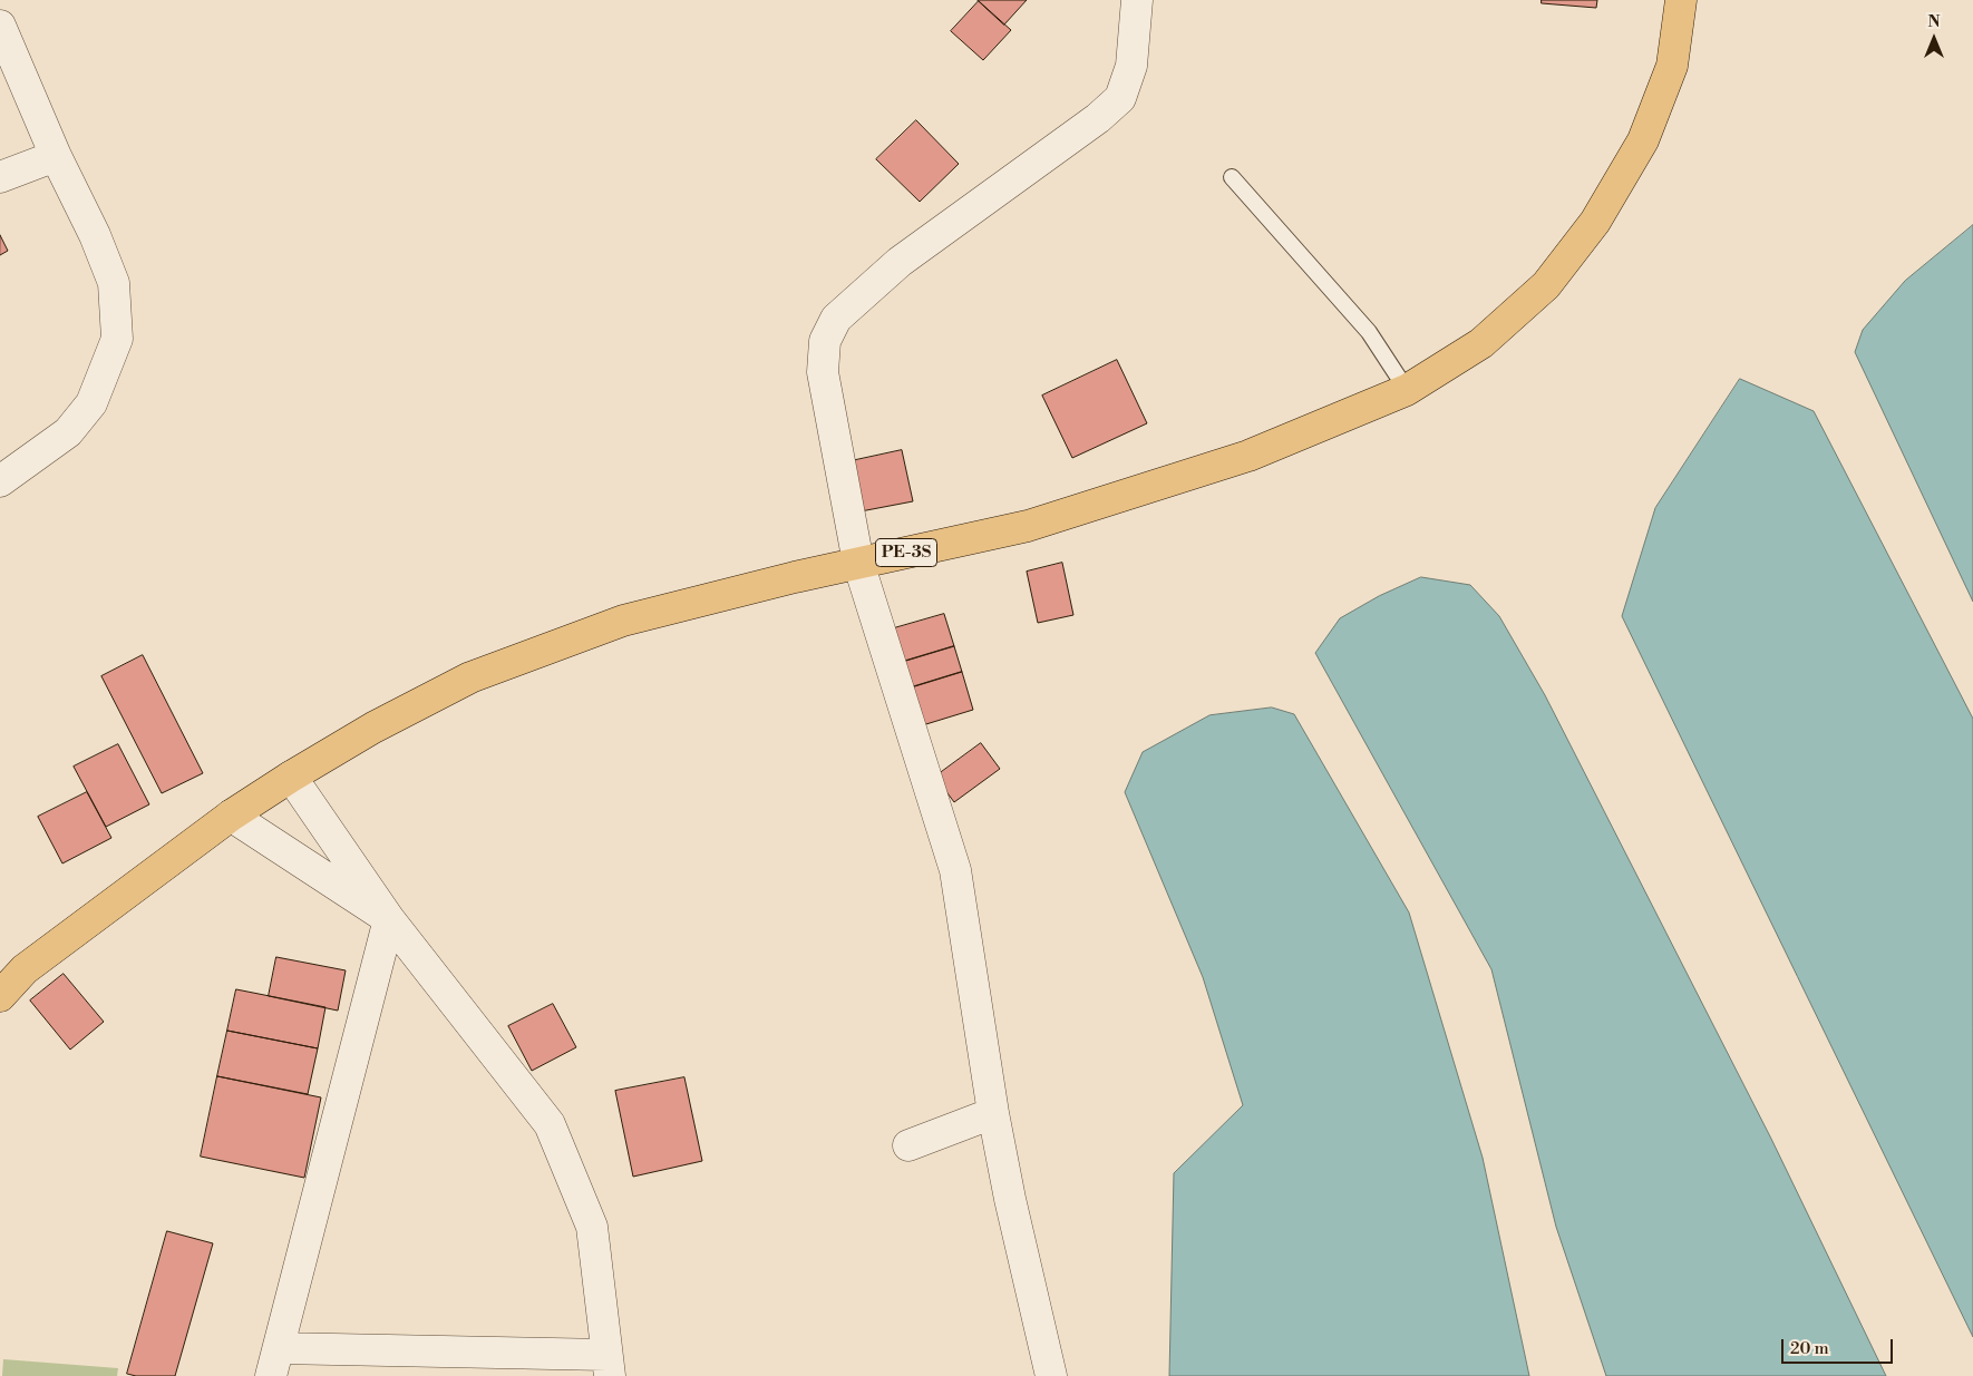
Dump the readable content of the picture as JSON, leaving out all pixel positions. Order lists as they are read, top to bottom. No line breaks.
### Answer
{"streets":{"highway":["PE-3S"]},"scale_bar":"20 m","north":"top"}
